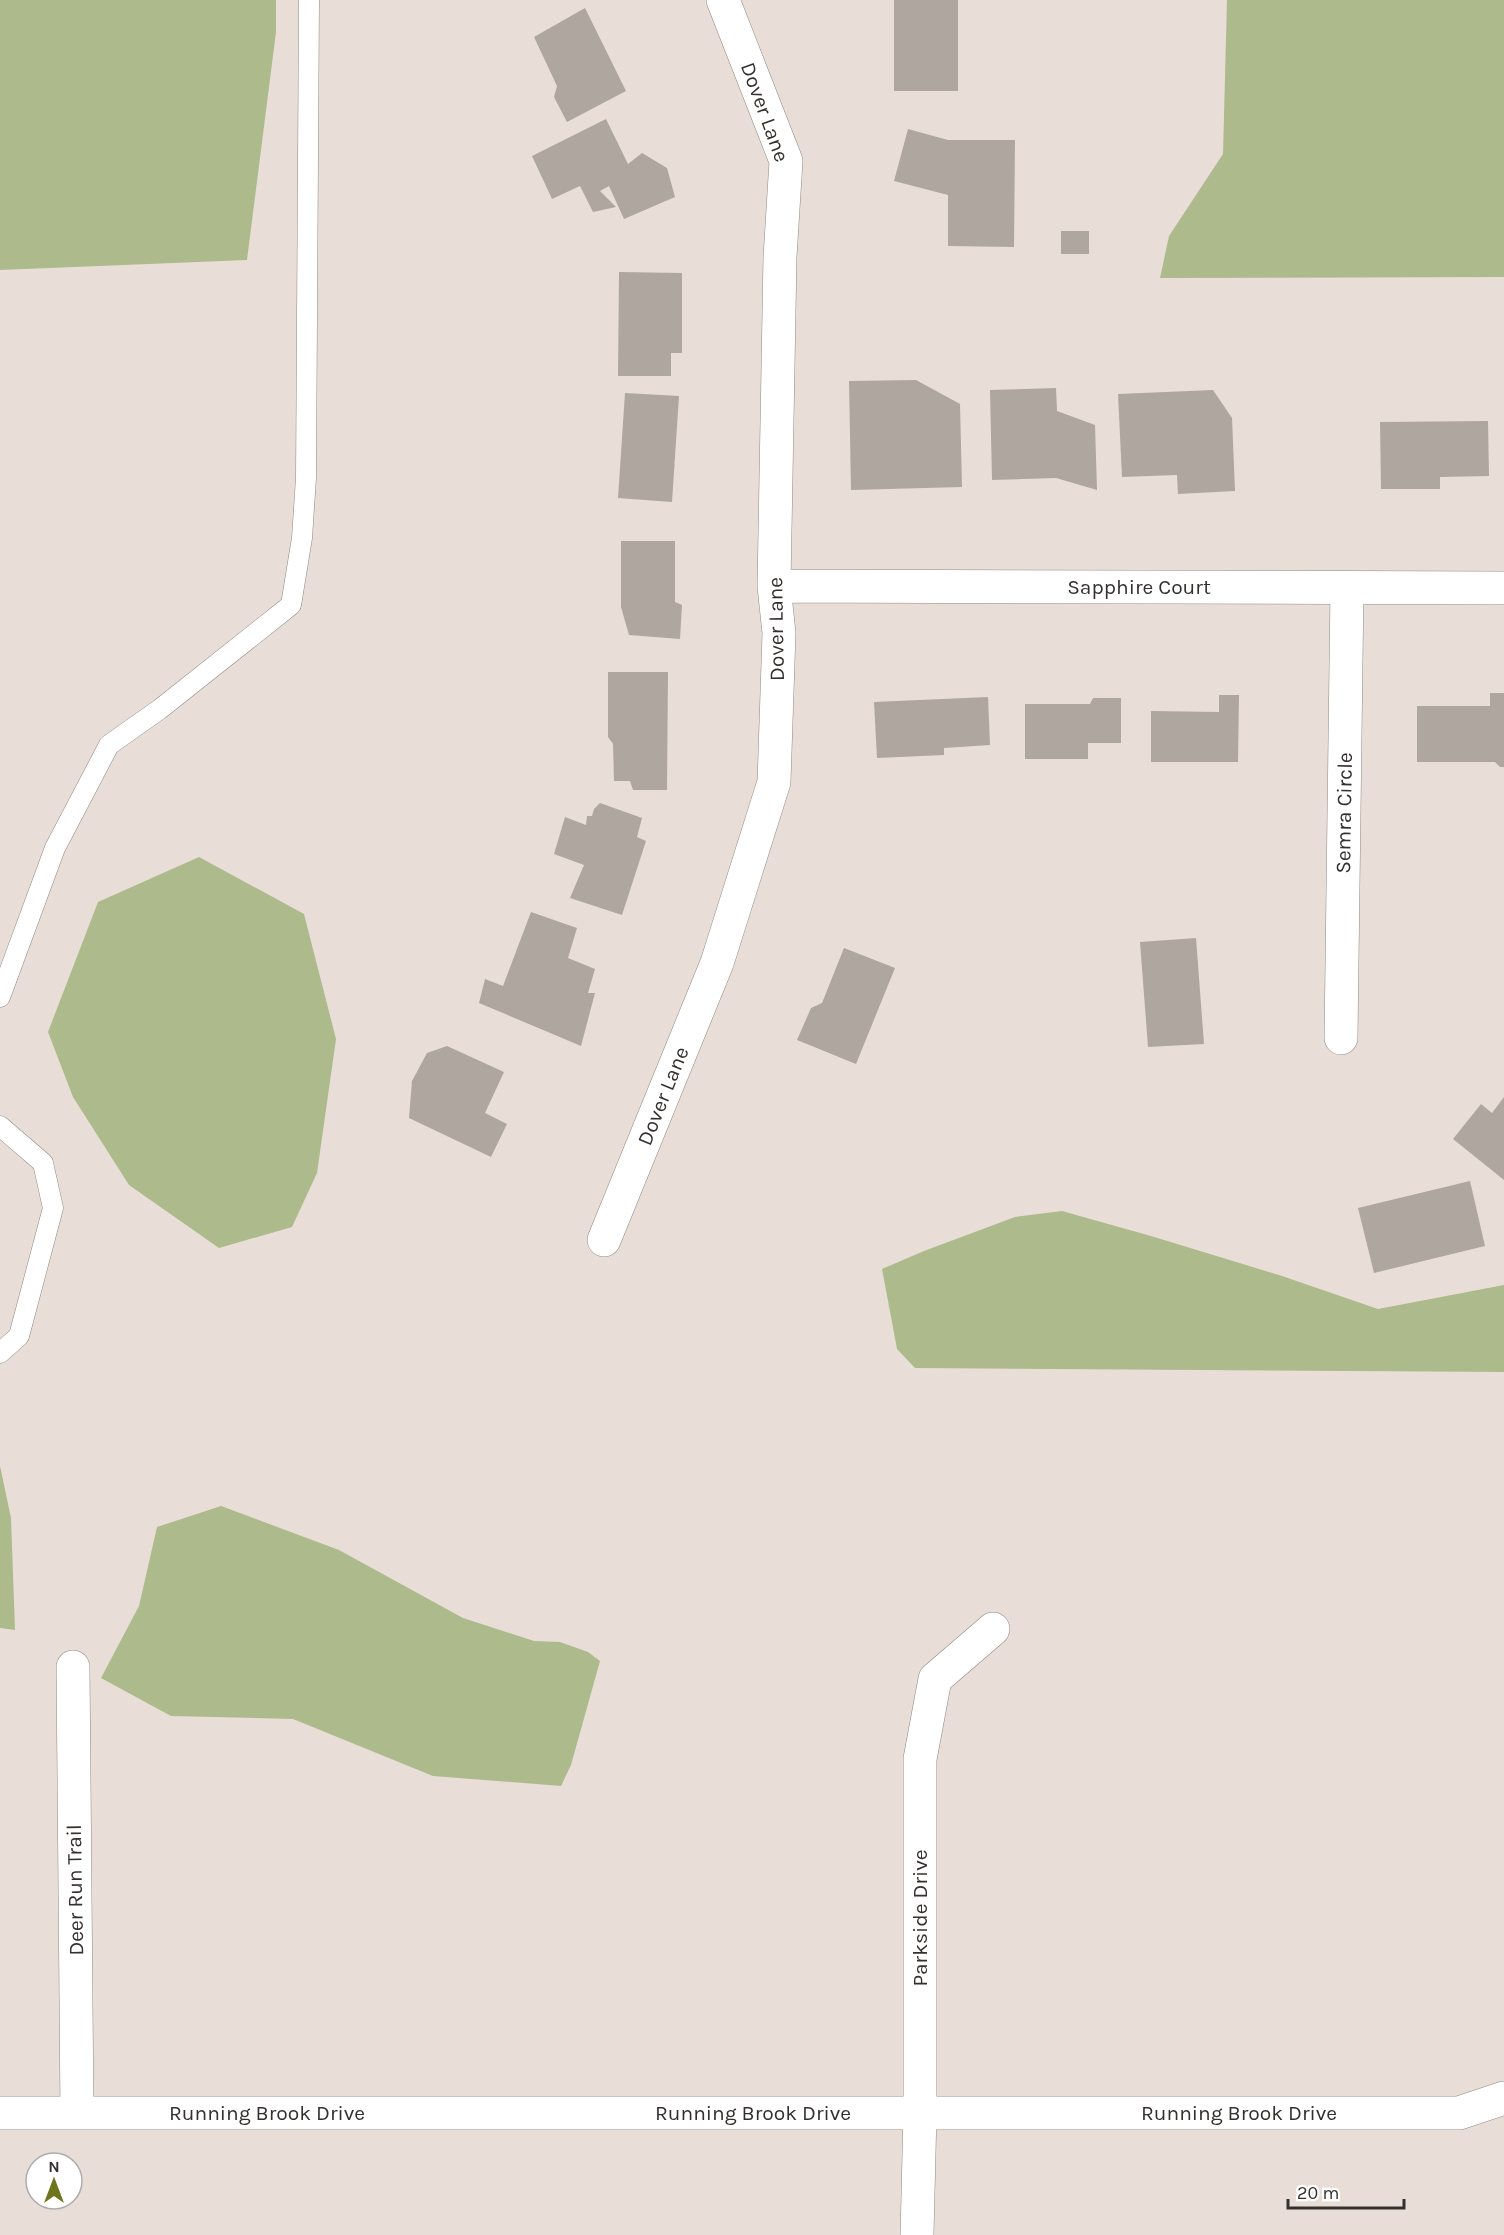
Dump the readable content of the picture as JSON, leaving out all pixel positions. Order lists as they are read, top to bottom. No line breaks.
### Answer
{"streets":{"street":["Dover Lane","Sapphire Court","Semra Circle","Deer Run Trail","Parkside Drive","Running Brook Drive"]},"crossings":[["Dover Lane","Sapphire Court"],["Sapphire Court","Semra Circle"],["Deer Run Trail","Running Brook Drive"],["Parkside Drive","Running Brook Drive"]],"scale_bar":"20 m","north":"top"}
